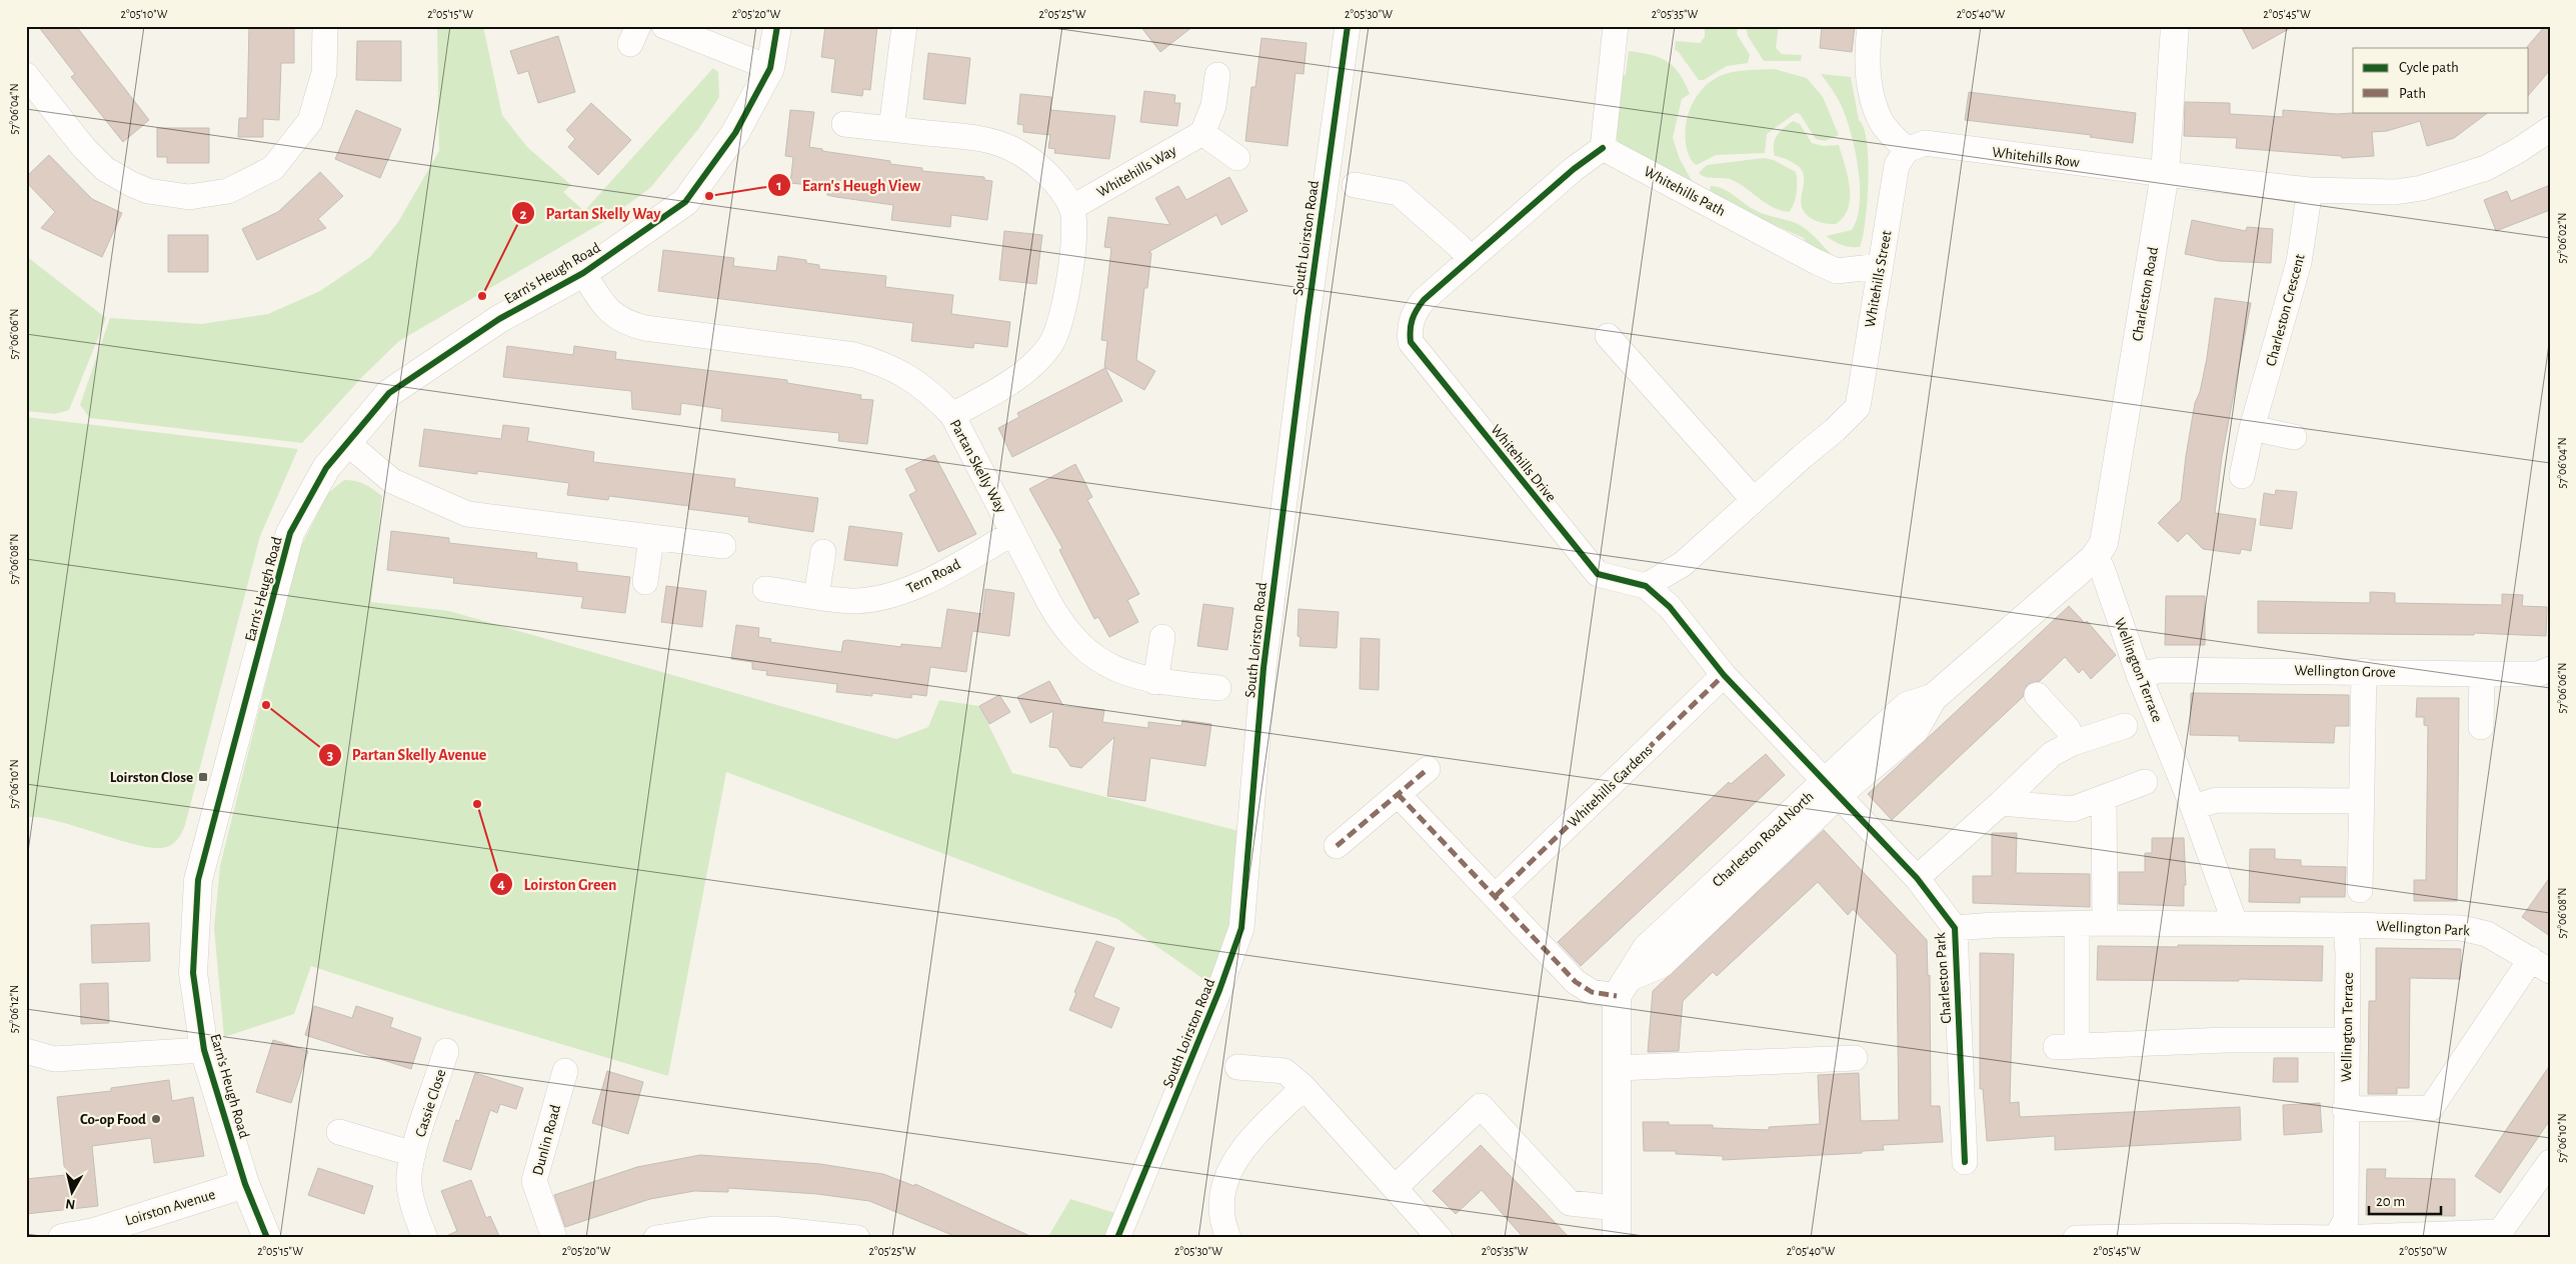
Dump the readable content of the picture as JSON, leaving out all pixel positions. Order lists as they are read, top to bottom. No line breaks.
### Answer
{"streets":{"street":["Whitehills Row","Whitehills Way","Whitehills Path","South Loirston Road","Earn's Heugh Road","Whitehills Street","Charleston Road","Charleston Crescent","Whitehills Drive","Partan Skelly Way","Tern Road","Wellington Terrace","Wellington Grove","Whitehills Gardens","Charleston Road North","Wellington Park","Charleston Park","Cassie Close","Dunlin Road","Loirston Avenue"]},"crossings":[["Whitehills Row","Whitehills Street"],["Whitehills Row","Charleston Road"],["Whitehills Path","Whitehills Street"],["Whitehills Path","Whitehills Drive"],["Earn's Heugh Road","Partan Skelly Way"],["Earn's Heugh Road","Loirston Avenue"],["Whitehills Street","Whitehills Drive"],["Charleston Road","Wellington Terrace"],["Charleston Road","Charleston Road North"],["Whitehills Drive","Whitehills Gardens"],["Whitehills Drive","Charleston Road North"],["Whitehills Drive","Charleston Park"],["Partan Skelly Way","Tern Road"],["Wellington Terrace","Wellington Grove"],["Wellington Terrace","Charleston Road North"],["Wellington Terrace","Wellington Park"],["Charleston Road North","Charleston Park"]],"places":{"other":["Earn's Heugh View","Partan Skelly Way","Partan Skelly Avenue","Loirston Green","Co-op Food"],"transit":["Loirston Close"]},"legend":["Cycle path","Path"],"scale_bar":"20 m","north":"bottom","coordinates":["2°05'10\"W","2°05'15\"W","2°05'20\"W","2°05'25\"W","2°05'30\"W","2°05'35\"W","2°05'40\"W","2°05'45\"W","57°06'04\"N","57°06'02\"N","57°06'06\"N","57°06'08\"N","57°06'10\"N","57°06'12\"N","2°05'50\"W"]}
